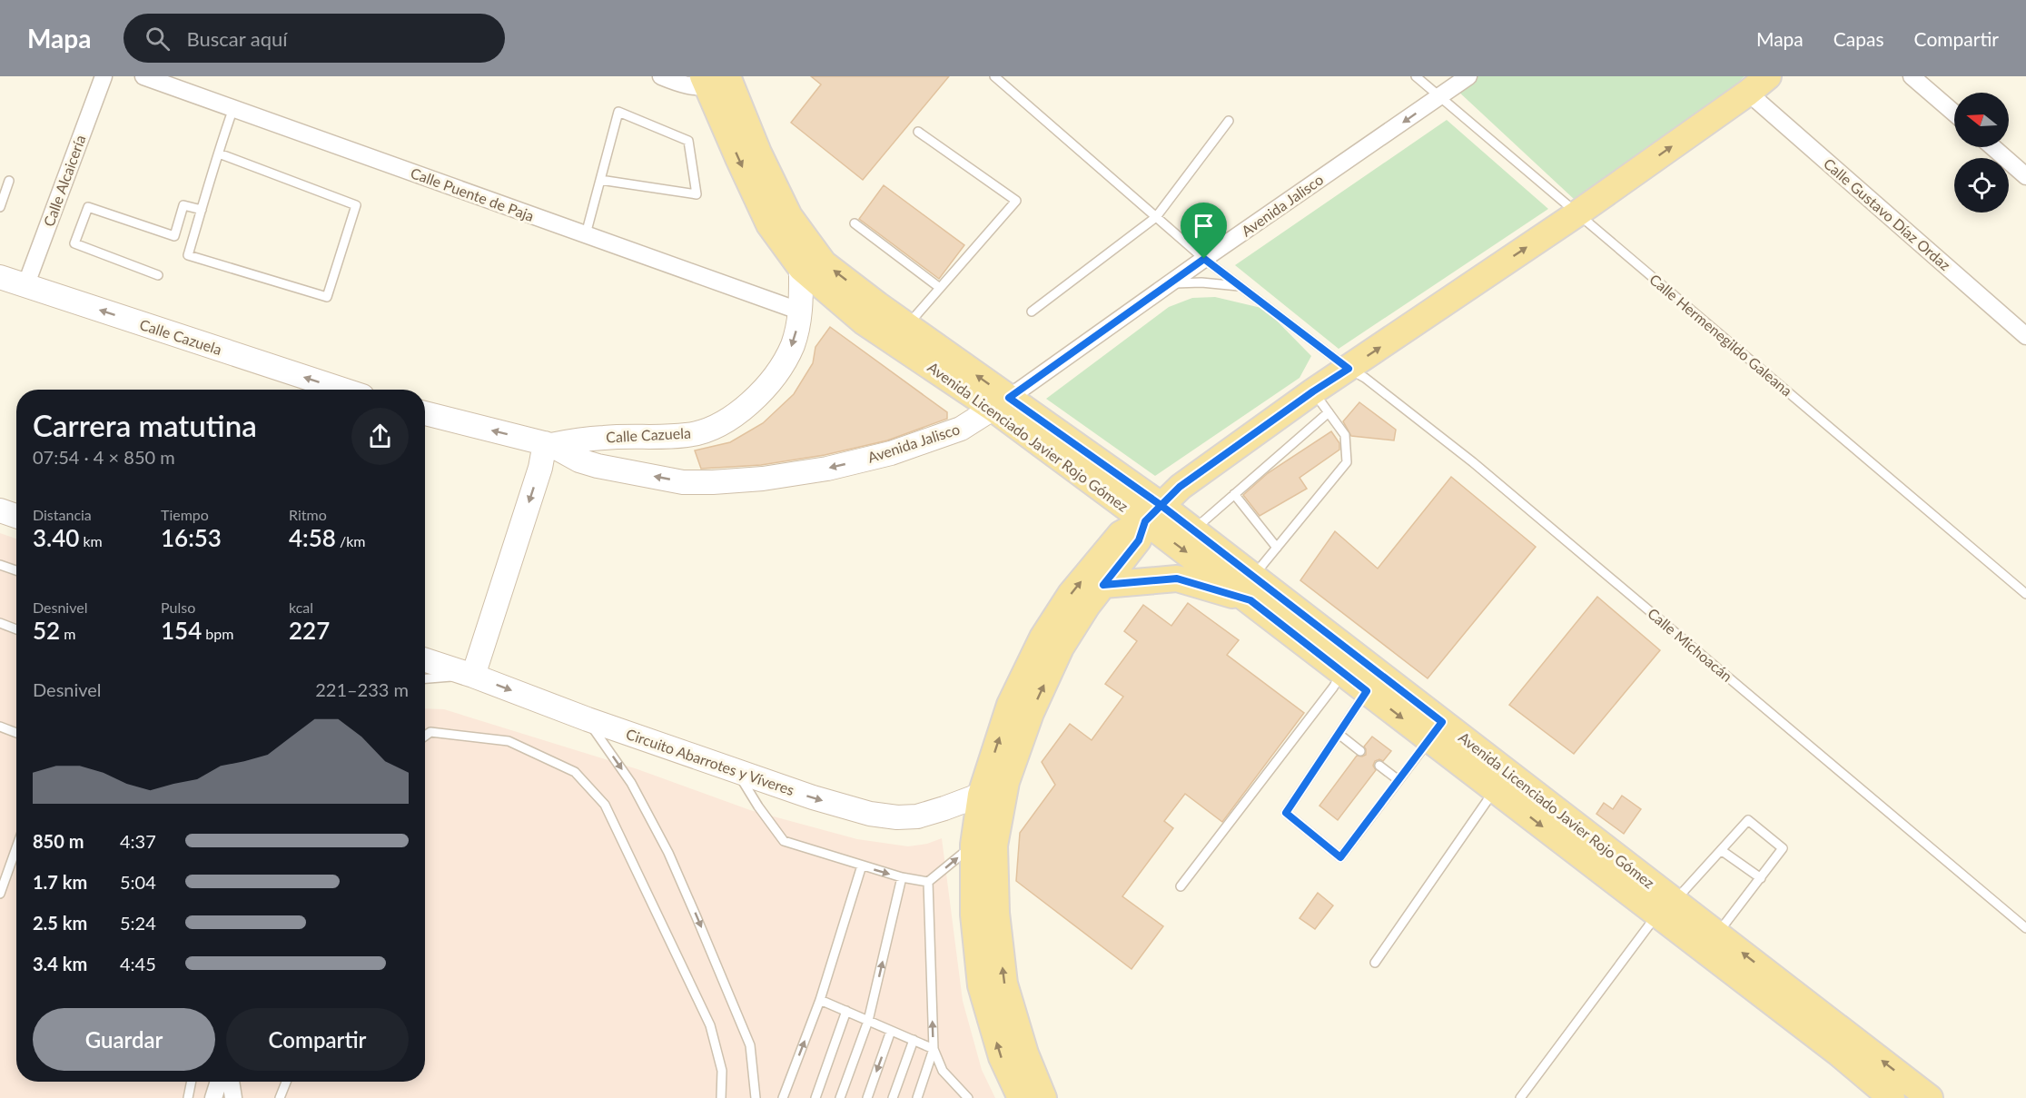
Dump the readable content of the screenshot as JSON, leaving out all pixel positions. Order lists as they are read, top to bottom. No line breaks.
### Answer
{"streets":{"main road":["Avenida Jalisco","Calle Cazuela","Avenida Licenciado Javier Rojo Gómez","Circuito Abarrotes y Víveres"],"street":["Calle Alcaicería","Calle Puente de Paja","Calle Gustavo Díaz Ordaz"],"lane":["Calle Hermenegildo Galeana","Calle Michoacán"]},"crossings":[["Calle Alcaicería","Calle Cazuela"],["Calle Puente de Paja","Calle Cazuela"],["Avenida Jalisco","Calle Hermenegildo Galeana"],["Avenida Jalisco","Calle Cazuela"],["Avenida Jalisco","Avenida Licenciado Javier Rojo Gómez"],["Avenida Jalisco","Calle Michoacán"],["Calle Cazuela","Avenida Licenciado Javier Rojo Gómez"]],"one_way":["Avenida Jalisco","Calle Cazuela","Circuito Abarrotes y Víveres"],"north":"left","page":{"header":"Mapa","search":"Buscar aquí","nav":["Mapa","Capas","Compartir"],"heading":["Carrera matutina","07:54 · 4 × 850 m"],"stats":[["Distancia","3.40 km"],["Tiempo","16:53"],["Ritmo","4:58 /km"],["Desnivel","52 m"],["Pulso","154 bpm"],["kcal","227"]],"chart":["Desnivel","221–233 m"],"list":[{"name":"850 m","note":"4:37"},{"name":"1.7 km","note":"5:04"},{"name":"2.5 km","note":"5:24"},{"name":"3.4 km","note":"4:45"}],"buttons":["Guardar","Compartir"]}}
